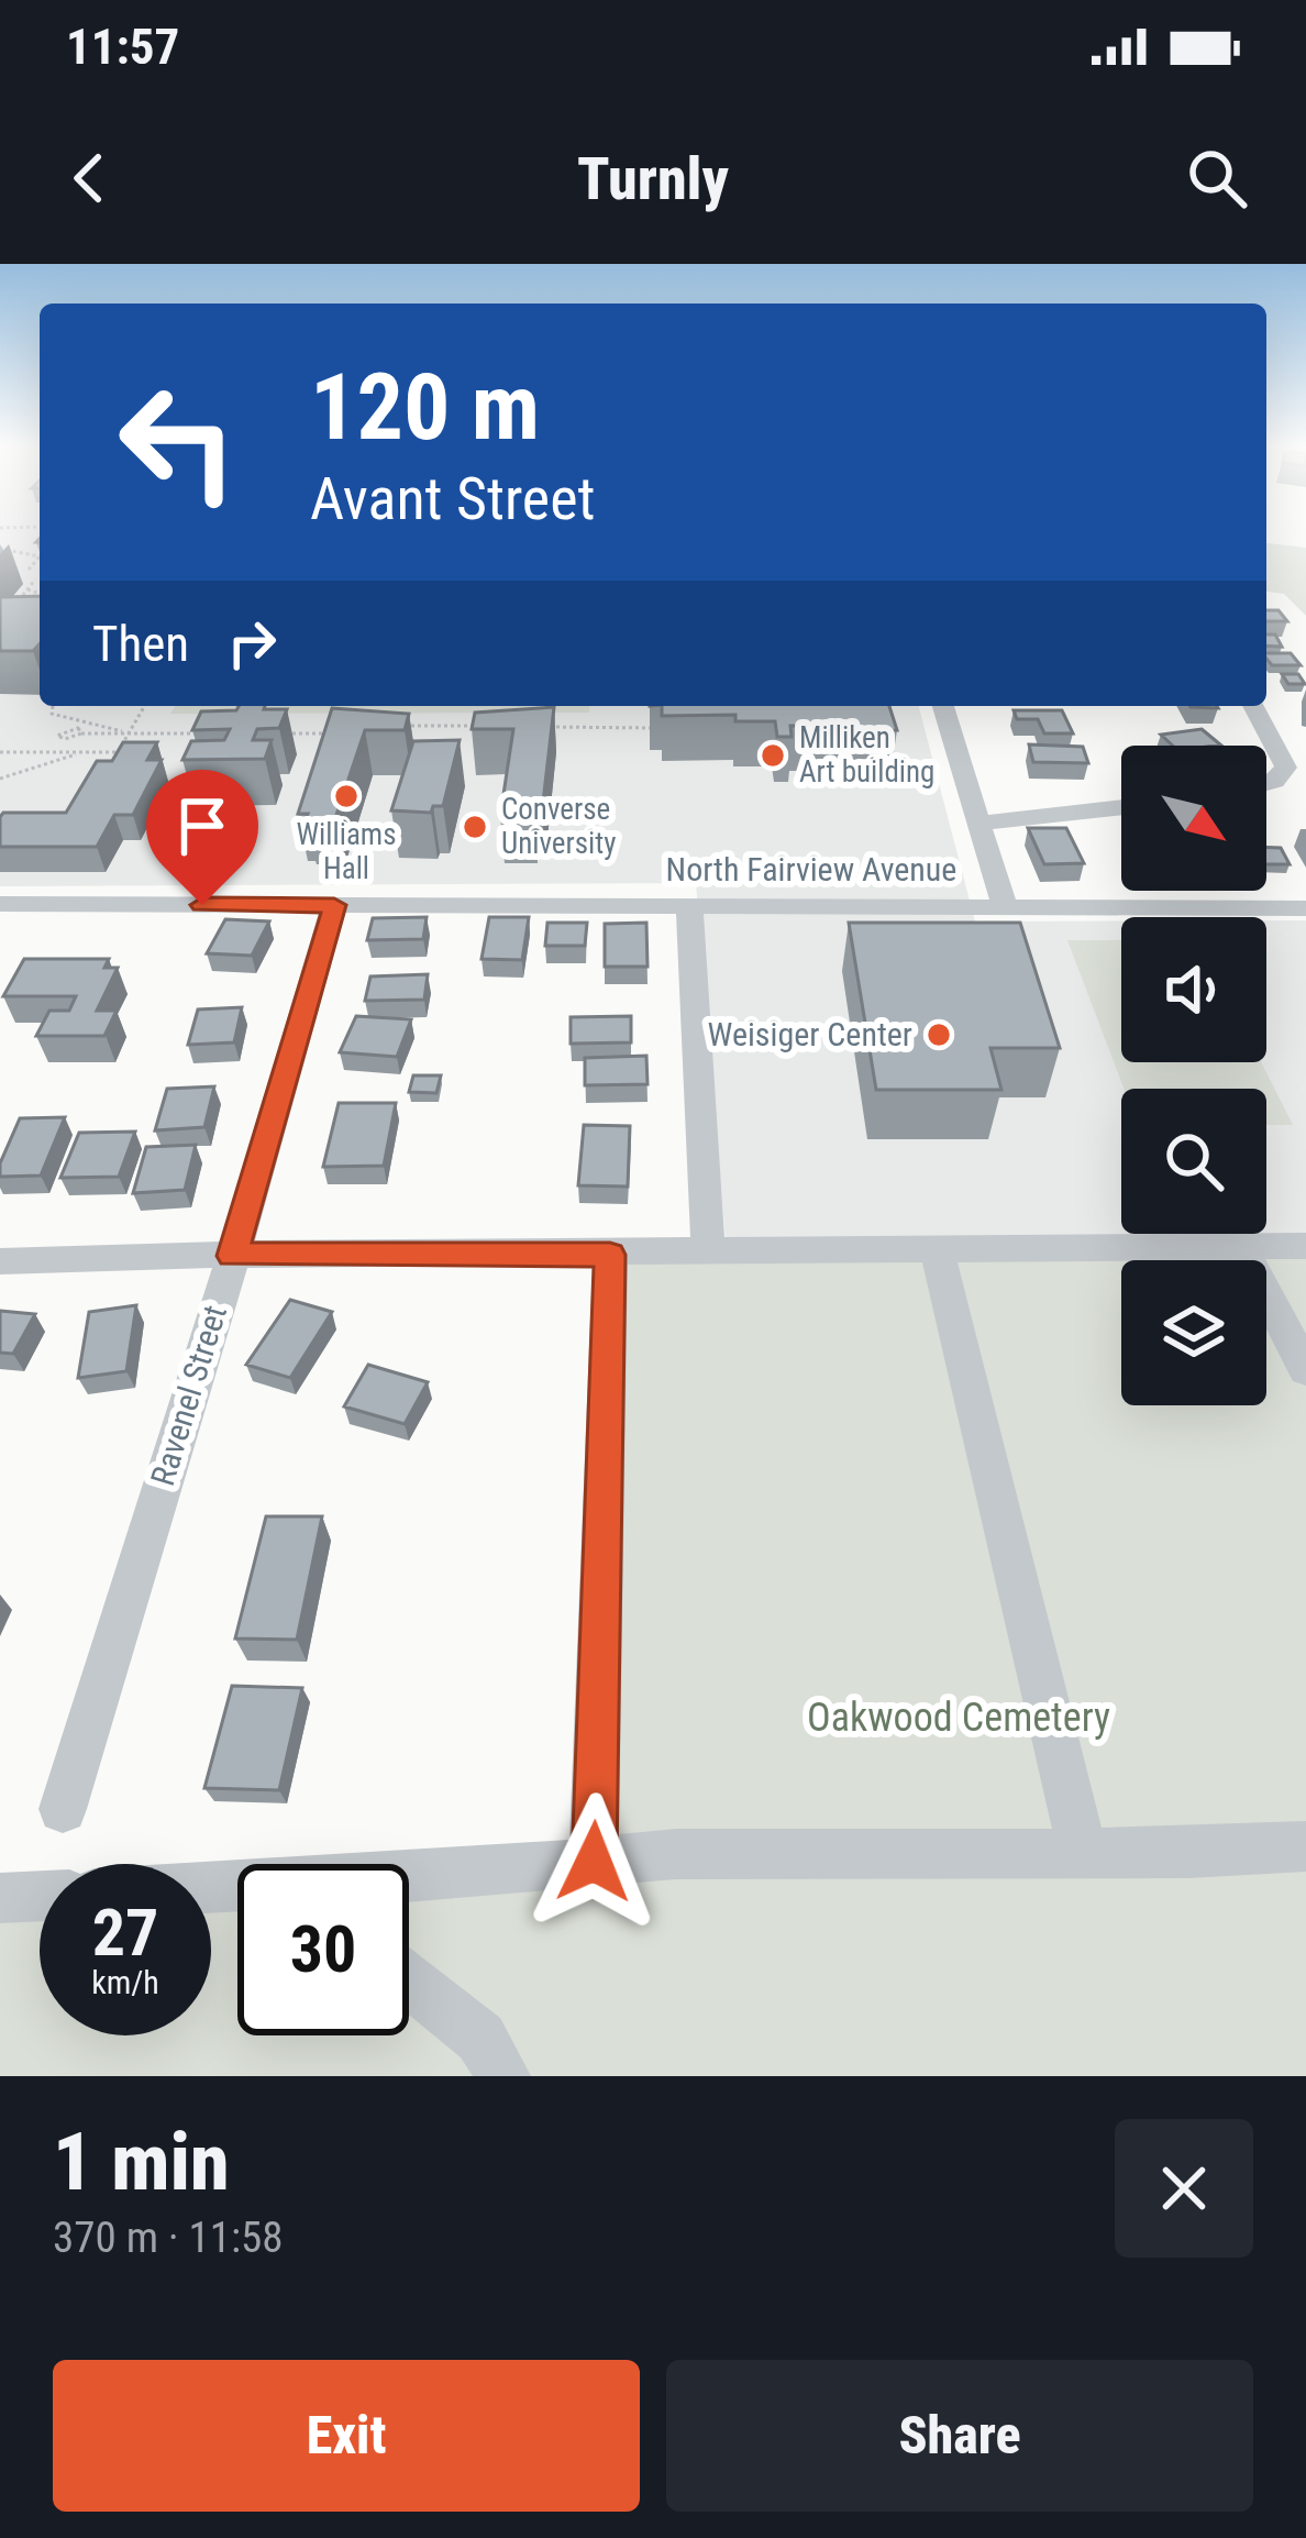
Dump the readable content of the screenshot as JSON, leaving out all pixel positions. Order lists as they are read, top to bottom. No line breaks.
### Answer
{"streets":{"street":["North Fairview Avenue","Ravenel Street"]},"crossings":[["North Fairview Avenue","Ravenel Street"]],"parks":["Oakwood Cemetery"],"places":["Milliken Art building","Williams Hall","Converse University","Weisiger Center"],"north":"bottom right","page":{"status":"11:57","header":"Turnly","turn":["120 m","Avant Street"],"then":"Then","speed":"27 km/h","limit":"30","heading":["1 min","370 m · 11:58"],"buttons":["Exit","Share"]}}
